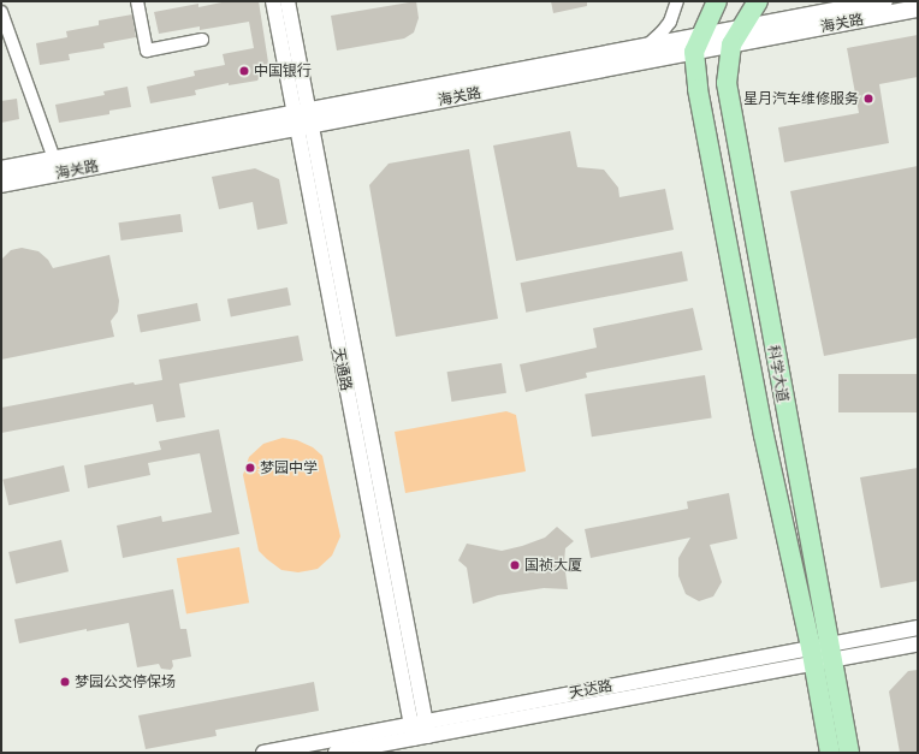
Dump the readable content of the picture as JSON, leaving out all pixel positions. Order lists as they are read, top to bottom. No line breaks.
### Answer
{"streets":{"main road":["海关路","科学大道"],"street":["天通路","天达路"]},"crossings":[["海关路","天通路"],["海关路","科学大道"],["天通路","天达路"],["科学大道","天达路"]],"places":["中国银行","星月汽车维修服务","梦园中学","国祯大厦","梦园公交停保场"]}
